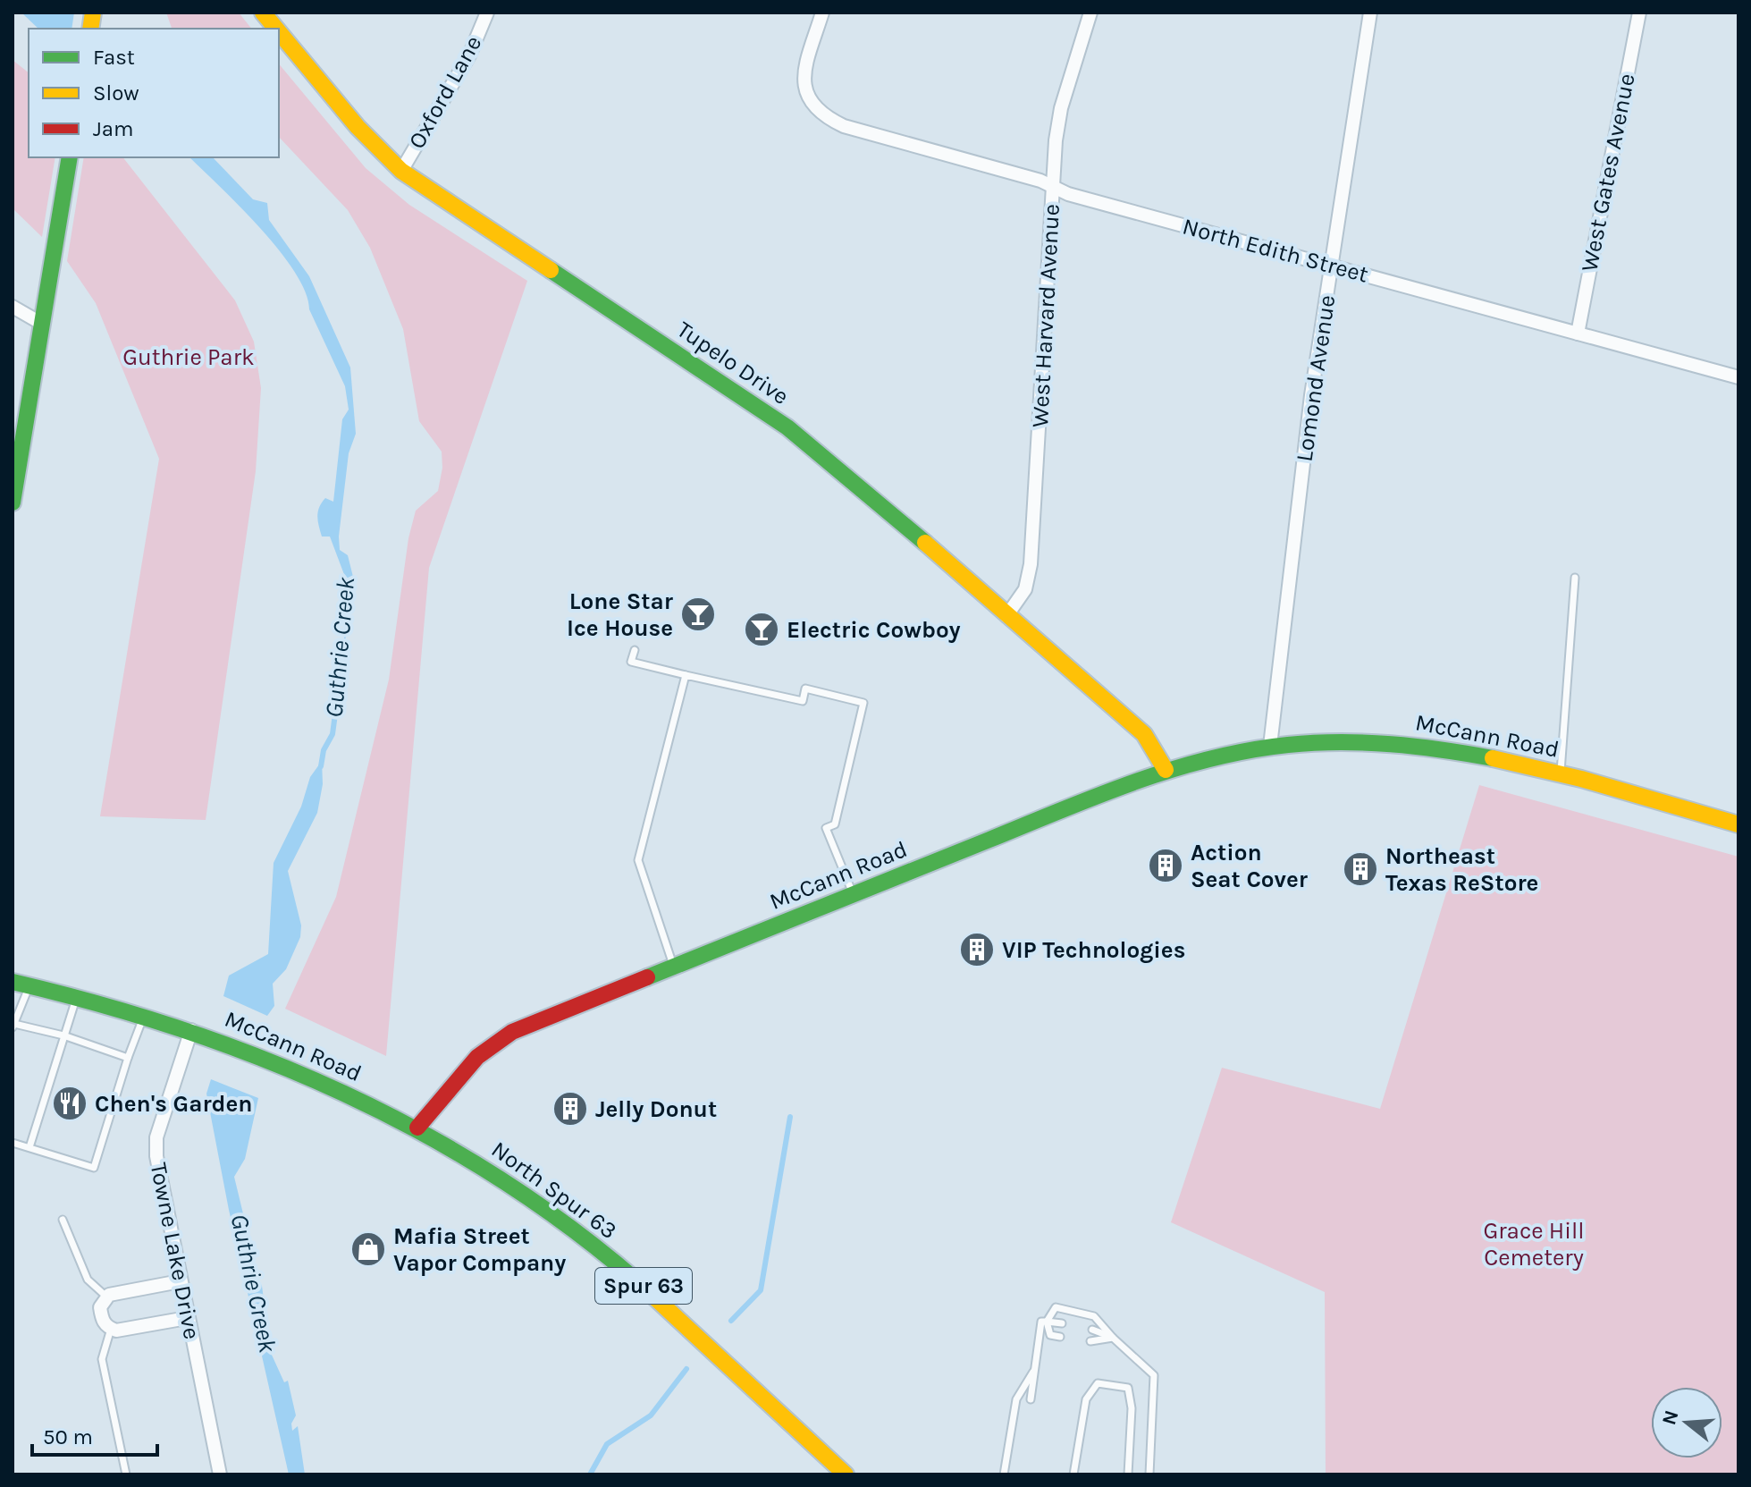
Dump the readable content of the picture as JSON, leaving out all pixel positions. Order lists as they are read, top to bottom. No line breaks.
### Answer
{"streets":{"street":["Oxford Lane","West Gates Avenue","North Edith Street","West Harvard Avenue","Tupelo Drive","Lomond Avenue","McCann Road","North Spur 63","Towne Lake Drive","Spur 63"]},"crossings":[["Oxford Lane","Tupelo Drive"],["West Gates Avenue","North Edith Street"],["North Edith Street","West Harvard Avenue"],["North Edith Street","Lomond Avenue"],["West Harvard Avenue","Tupelo Drive"],["Tupelo Drive","McCann Road"],["Lomond Avenue","McCann Road"],["McCann Road","North Spur 63"],["McCann Road","Towne Lake Drive"]],"water":["Guthrie Creek"],"parks":["Guthrie Park","Grace Hill Cemetery"],"places":{"bar":["Lone Star Ice House","Electric Cowboy"],"building":["Action Seat Cover","Northeast Texas ReStore","VIP Technologies","Jelly Donut"],"restaurant":["Chen's Garden"],"shop":["Mafia Street Vapor Company"]},"legend":["Fast","Slow","Jam"],"scale_bar":"50 m","north":"left"}
